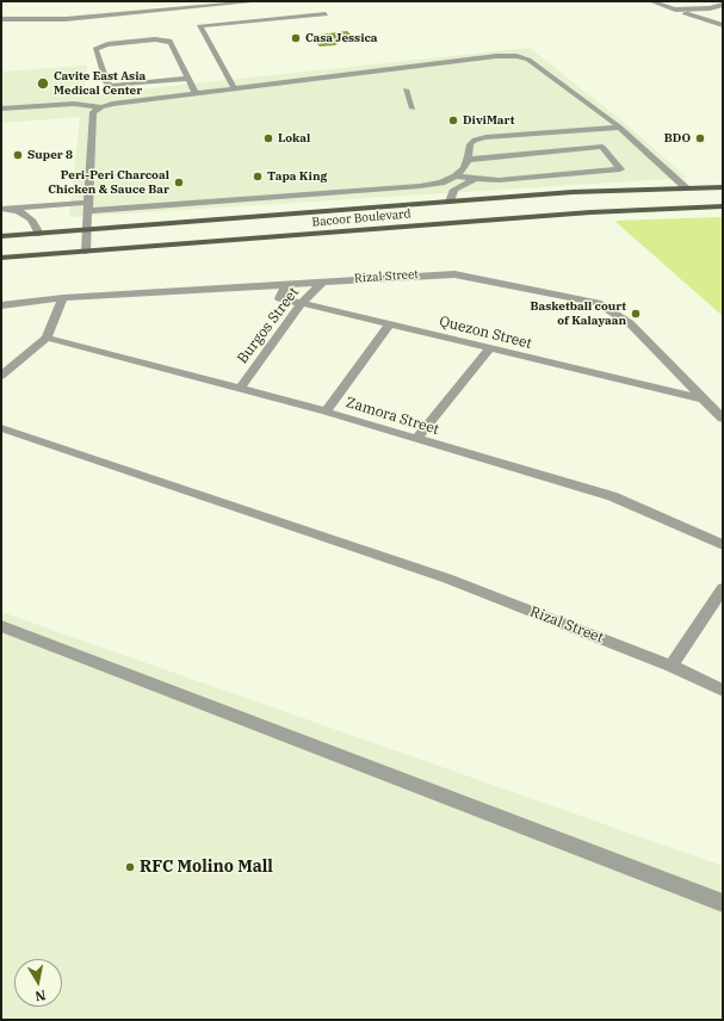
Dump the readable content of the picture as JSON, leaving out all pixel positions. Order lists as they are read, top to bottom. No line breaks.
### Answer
{"streets":{"main road":["Bacoor Boulevard"],"street":["Rizal Street","Burgos Street","Quezon Street","Zamora Street"]},"crossings":[["Rizal Street","Burgos Street"],["Rizal Street","Quezon Street"],["Burgos Street","Quezon Street"],["Burgos Street","Zamora Street"]],"places":["Casa Jessica","Cavite East Asia Medical Center","DiviMart","Lokal","BDO","Super 8","Tapa King","Peri-Peri Charcoal Chicken & Sauce Bar","Basketball court of Kalayaan","RFC Molino Mall"],"north":"bottom"}
